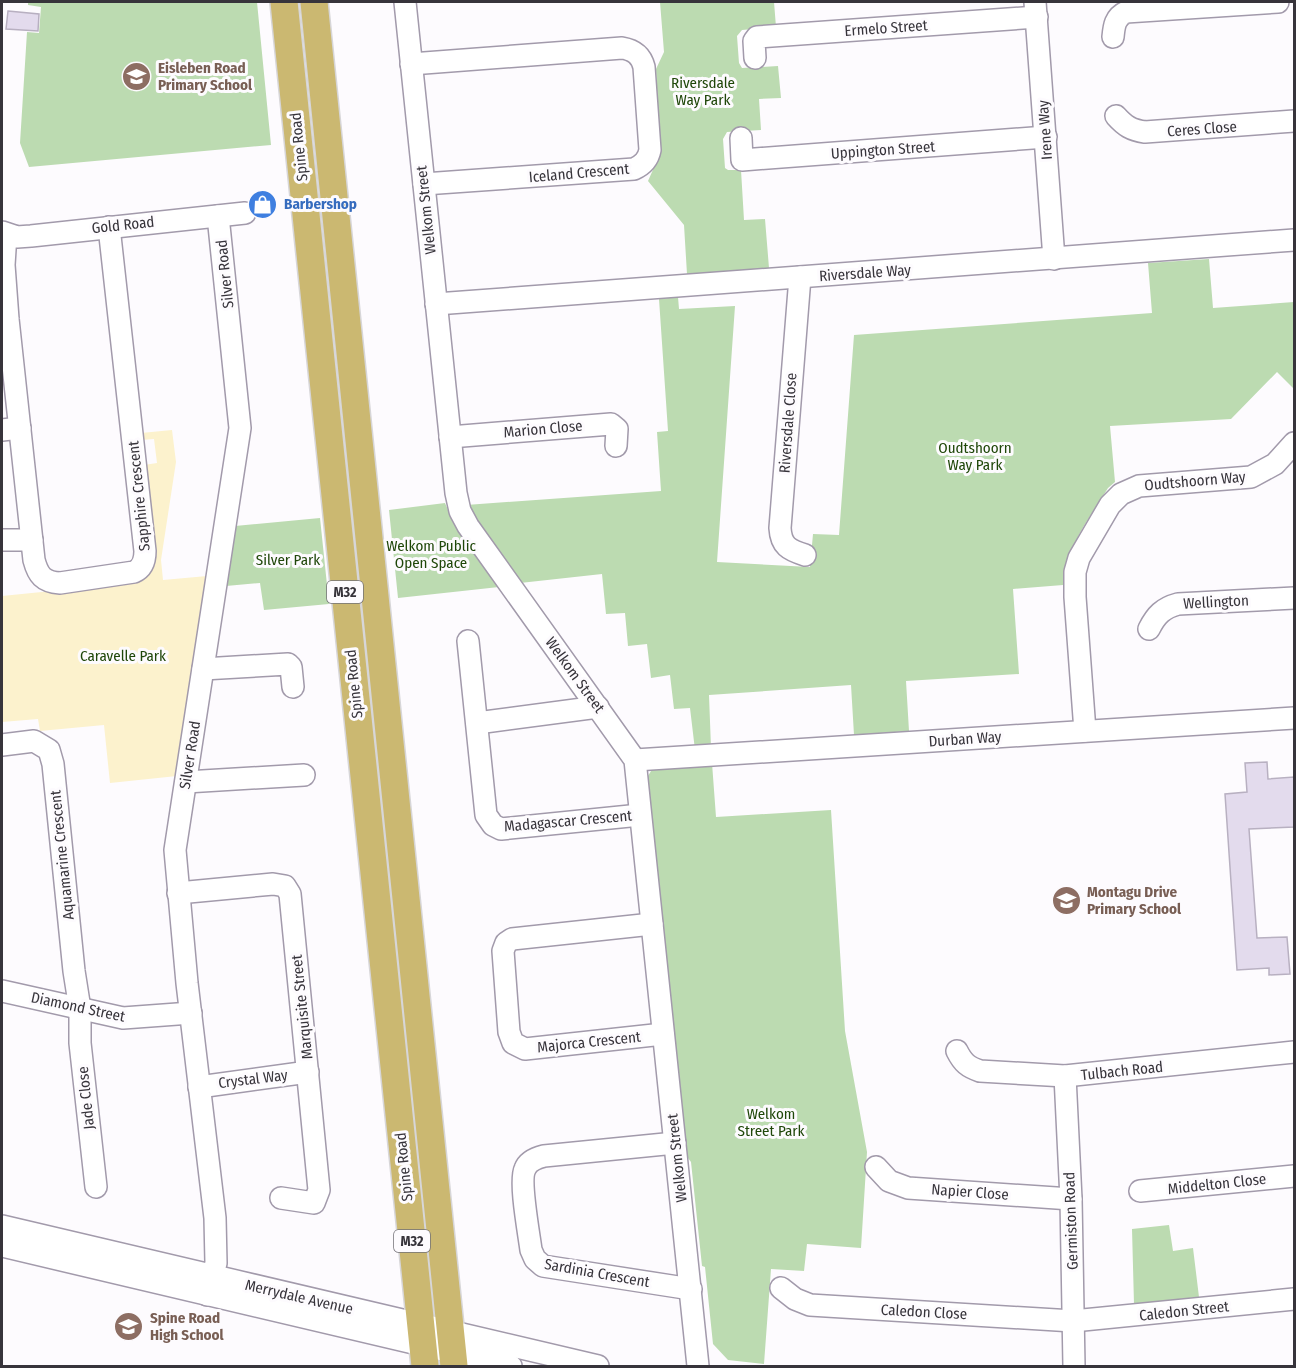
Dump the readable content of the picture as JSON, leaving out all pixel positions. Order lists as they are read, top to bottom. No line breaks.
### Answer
{"streets":{"main road":["Spine Road","M32"],"street":["Ermelo Street","Ceres Close","Irene Way","Uppington Street","Iceland Crescent","Welkom Street","Gold Road","Riversdale Way","Silver Road","Riversdale Close","Marion Close","Oudtshoorn Way","Sapphire Crescent","Wellington","Durban Way","Madagascar Crescent","Aquamarine Crescent","Diamond Street","Marquisite Street","Majorca Crescent","Tulbach Road","Crystal Way","Jade Close","Middelton Close","Napier Close","Germiston Road","Sardinia Crescent","Merrydale Avenue","Caledon Street","Caledon Close"]},"crossings":[["Ermelo Street","Irene Way"],["Irene Way","Uppington Street"],["Irene Way","Riversdale Way"],["Spine Road","Merrydale Avenue"],["Iceland Crescent","Welkom Street"],["Welkom Street","Riversdale Way"],["Welkom Street","Marion Close"],["Welkom Street","Durban Way"],["Welkom Street","Madagascar Crescent"],["Welkom Street","Majorca Crescent"],["Welkom Street","Sardinia Crescent"],["Gold Road","Silver Road"],["Gold Road","Sapphire Crescent"],["Riversdale Way","Riversdale Close"],["Silver Road","Diamond Street"],["Silver Road","Marquisite Street"],["Silver Road","Crystal Way"],["Silver Road","Merrydale Avenue"],["Oudtshoorn Way","Durban Way"],["Aquamarine Crescent","Diamond Street"],["Aquamarine Crescent","Jade Close"],["Diamond Street","Jade Close"],["Marquisite Street","Crystal Way"],["Tulbach Road","Germiston Road"],["Napier Close","Germiston Road"],["Germiston Road","Caledon Street"],["Germiston Road","Caledon Close"],["Caledon Street","Caledon Close"]],"parks":["Riversdale Way Park","Oudtshoorn Way Park","Welkom Public Open Space","Silver Park","Caravelle Park","Welkom Street Park"],"places":{"school or university":["Eisleben Road Primary School","Montagu Drive Primary School","Spine Road High School"],"shop":["Barbershop"]}}
